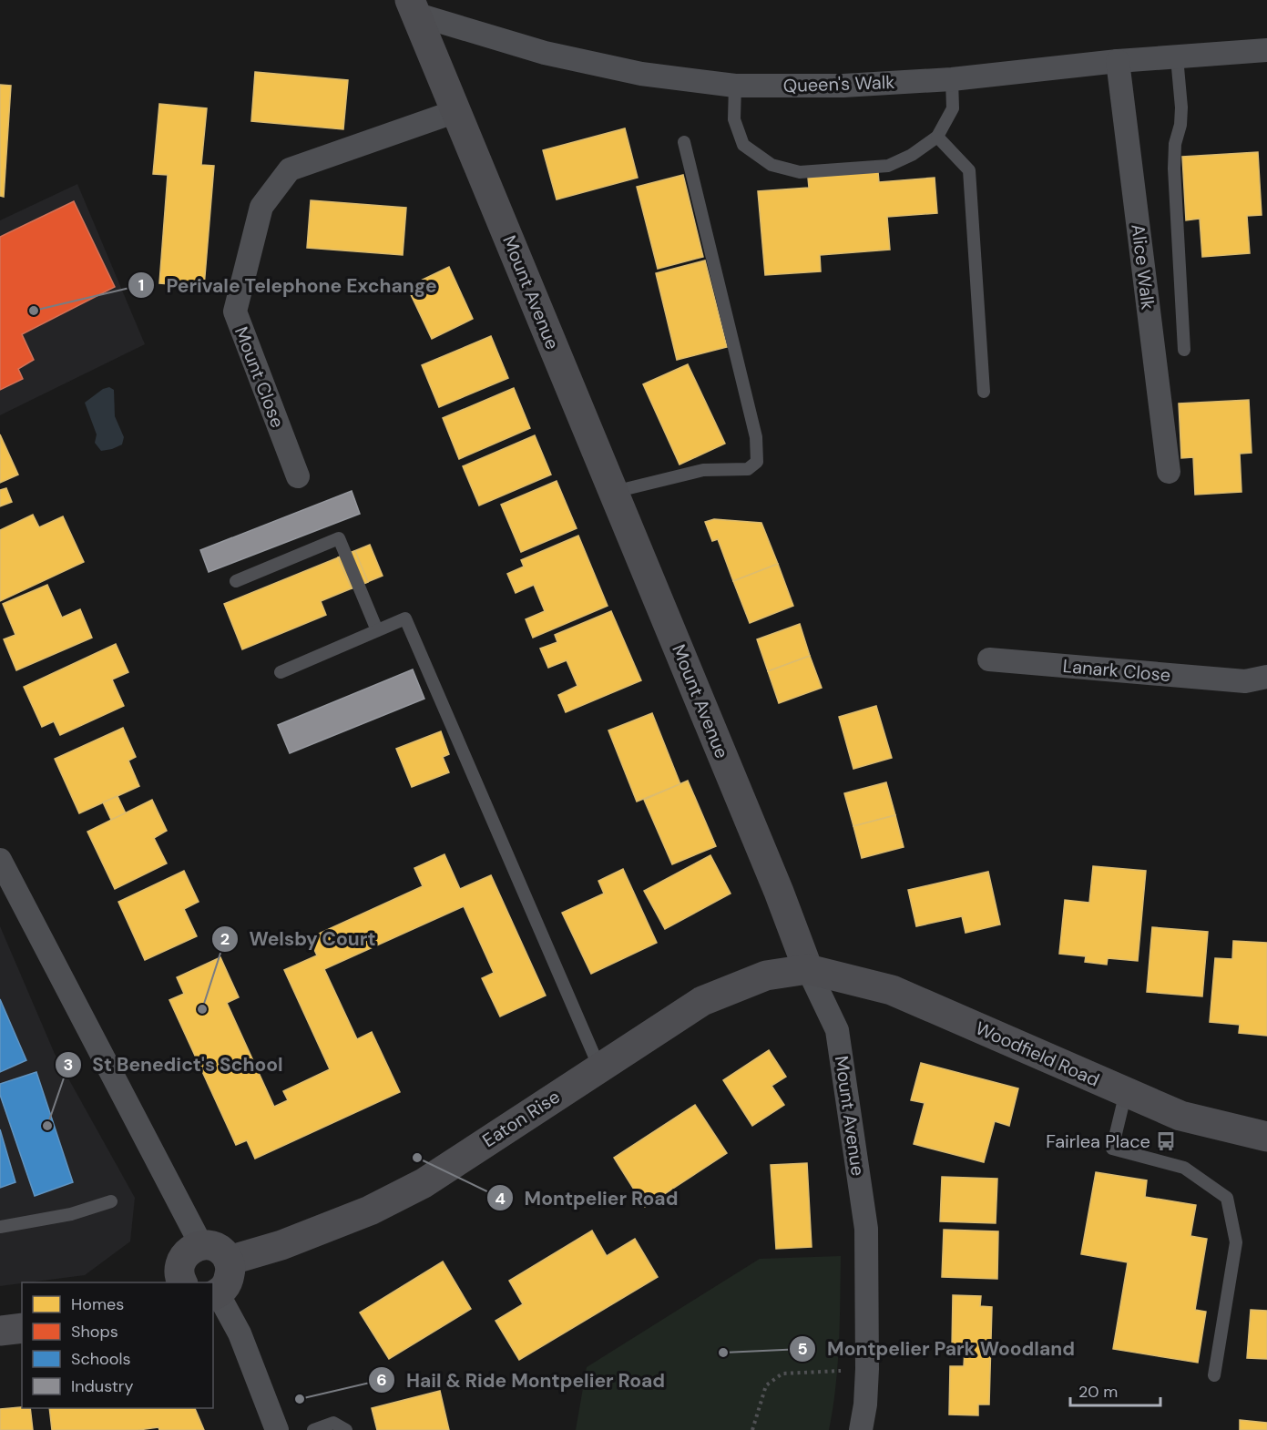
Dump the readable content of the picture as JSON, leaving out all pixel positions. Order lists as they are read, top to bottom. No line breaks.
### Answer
{"streets":{"street":["Queen's Walk","Alice Walk","Mount Avenue","Mount Close","Lanark Close","Woodfield Road","Eaton Rise"]},"crossings":[["Queen's Walk","Alice Walk"],["Queen's Walk","Mount Avenue"],["Mount Avenue","Mount Close"],["Mount Avenue","Woodfield Road"],["Mount Avenue","Eaton Rise"],["Woodfield Road","Eaton Rise"]],"places":{"other":["Perivale Telephone Exchange","Welsby Court","St Benedict's School","Montpelier Road","Montpelier Park Woodland","Hail & Ride Montpelier Road"],"bus stop":["Fairlea Place"]},"legend":["Homes","Shops","Schools","Industry"],"scale_bar":"20 m"}
